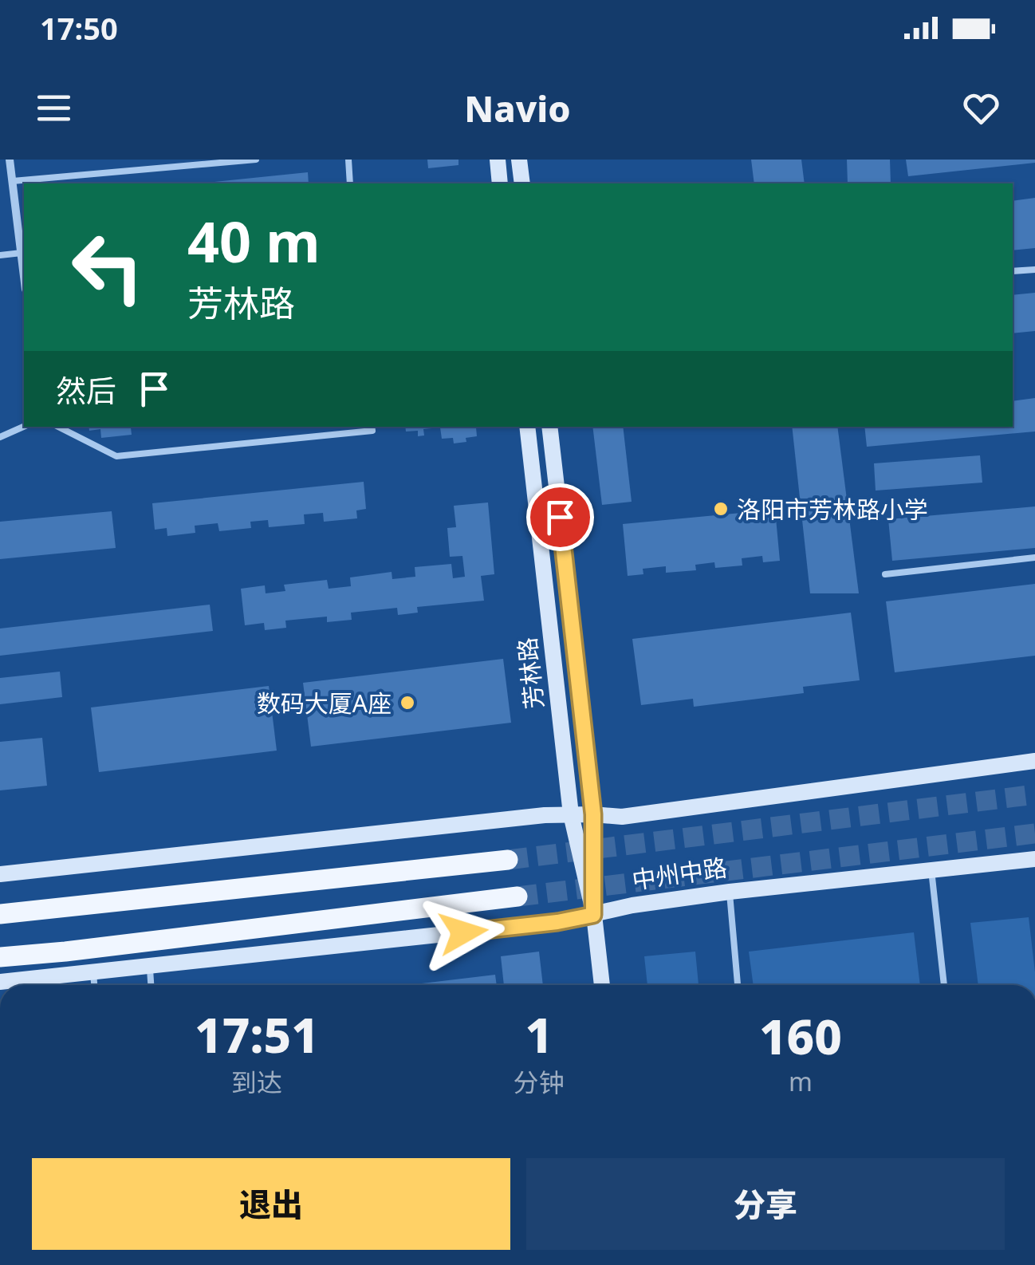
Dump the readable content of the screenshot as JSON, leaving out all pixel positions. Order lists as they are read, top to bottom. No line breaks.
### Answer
{"streets":{"main road":["芳林路","中州中路"]},"crossings":[["芳林路","中州中路"]],"places":["洛阳市芳林路小学","数码大厦A座"],"page":{"status":"17:50","header":"Navio","turn":["40 m","芳林路"],"then":"然后","eta":["17:51","到达","1","分钟","160","m"],"buttons":["退出","分享"]}}
